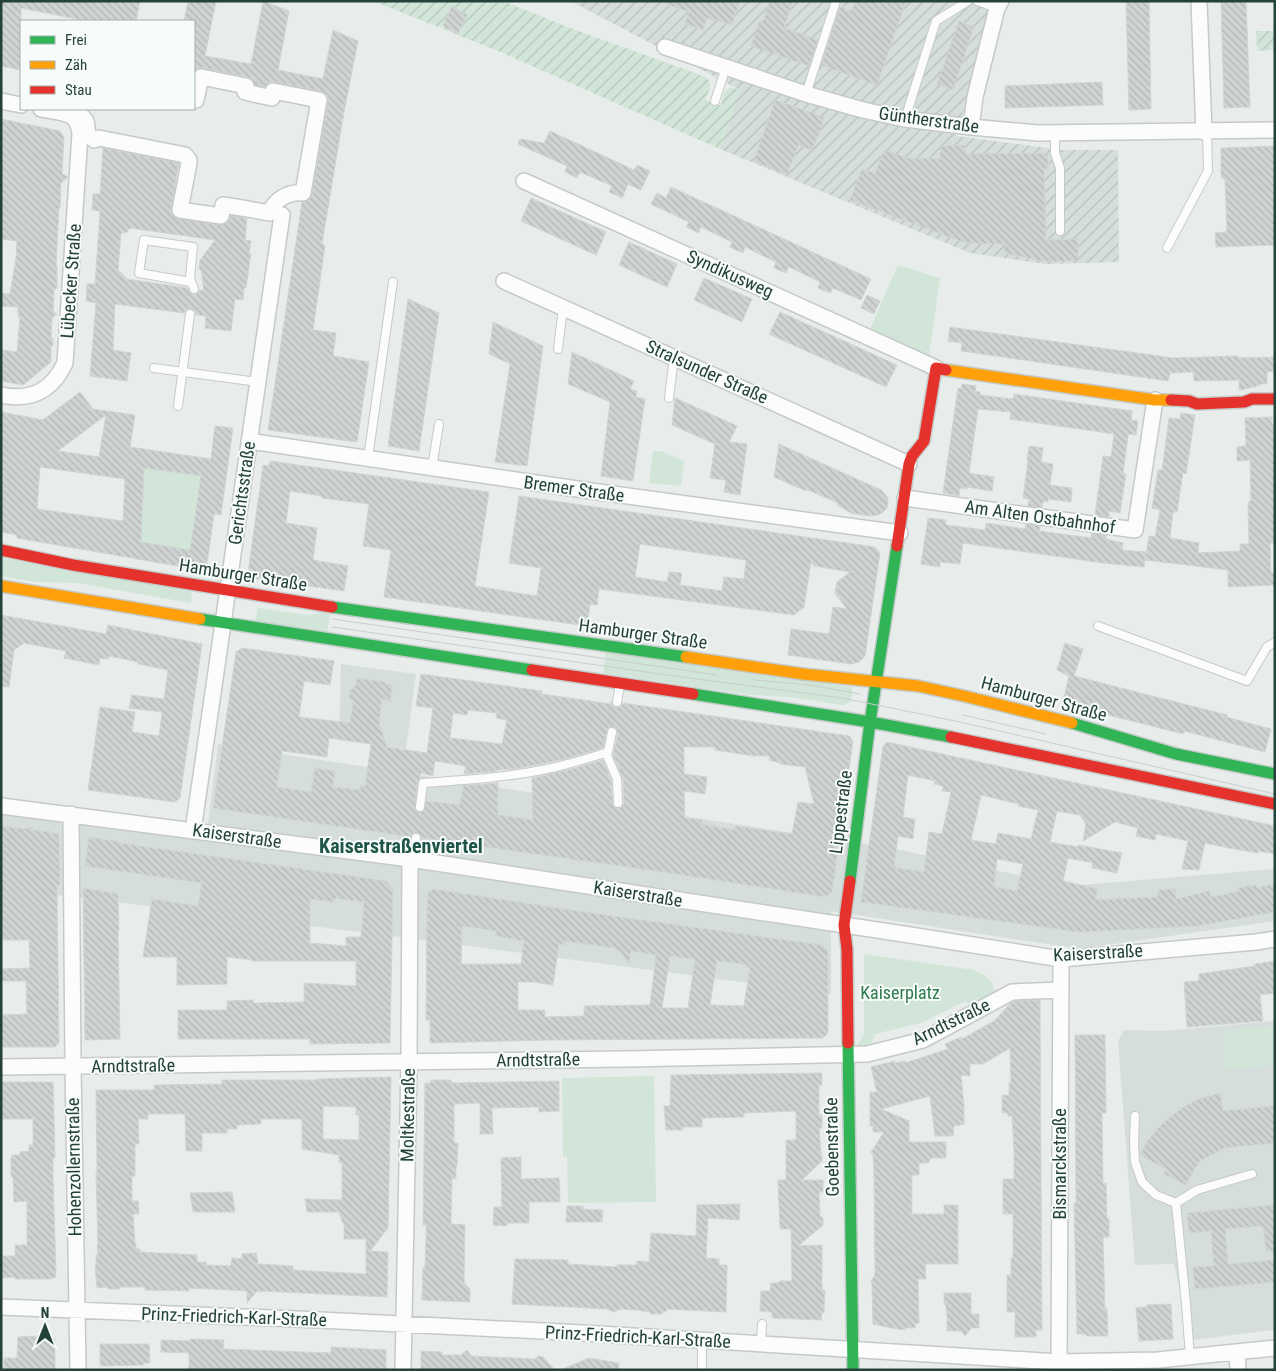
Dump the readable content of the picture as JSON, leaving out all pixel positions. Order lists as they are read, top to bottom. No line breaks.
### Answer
{"streets":{"main road":["Hamburger Straße","Lippestraße","Goebenstraße"],"street":["Güntherstraße","Syndikusweg","Lübecker Straße","Stralsunder Straße","Bremer Straße","Gerichtsstraße","Am Alten Ostbahnhof","Kaiserstraße","Arndtstraße","Moltkestraße","Bismarckstraße","Hohenzollernstraße","Prinz-Friedrich-Karl-Straße"]},"crossings":[["Bremer Straße","Gerichtsstraße"],["Gerichtsstraße","Hamburger Straße"],["Gerichtsstraße","Kaiserstraße"],["Hamburger Straße","Lippestraße"],["Lippestraße","Kaiserstraße"],["Lippestraße","Goebenstraße"],["Kaiserstraße","Moltkestraße"],["Kaiserstraße","Goebenstraße"],["Kaiserstraße","Bismarckstraße"],["Kaiserstraße","Hohenzollernstraße"],["Arndtstraße","Moltkestraße"],["Arndtstraße","Goebenstraße"],["Arndtstraße","Bismarckstraße"],["Arndtstraße","Hohenzollernstraße"],["Moltkestraße","Prinz-Friedrich-Karl-Straße"],["Goebenstraße","Prinz-Friedrich-Karl-Straße"],["Bismarckstraße","Prinz-Friedrich-Karl-Straße"],["Hohenzollernstraße","Prinz-Friedrich-Karl-Straße"]],"districts":["Kaiserstraßenviertel"],"parks":["Kaiserplatz"],"legend":["Frei","Zäh","Stau"],"north":"top"}
